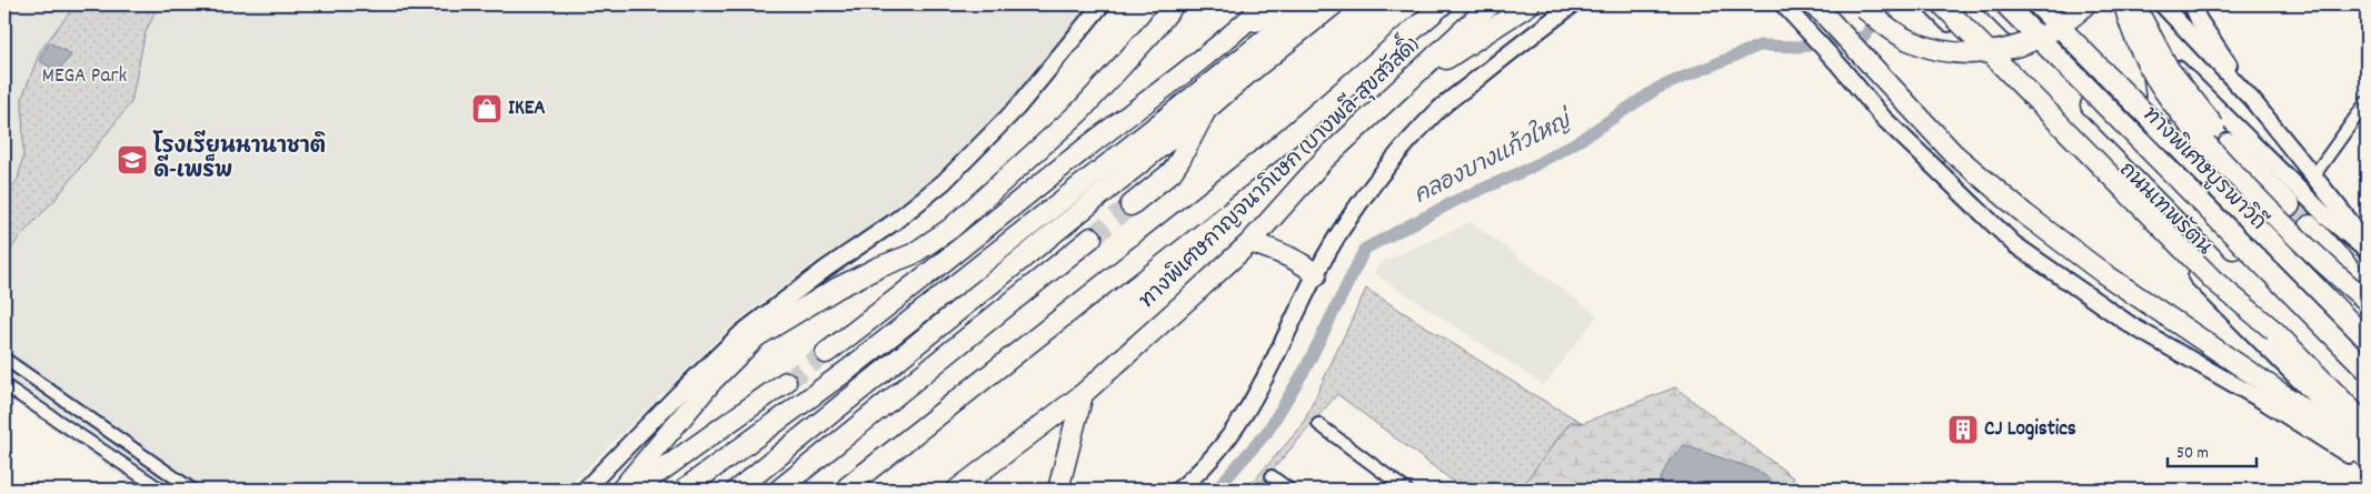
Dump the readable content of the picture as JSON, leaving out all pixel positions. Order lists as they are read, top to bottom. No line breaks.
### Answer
{"streets":{"highway":["ทางพิเศษบูรพาวิถี","ทางพิเศษกาญจนาภิเษก (บางพลี-สุขสวัสดิ์)","ถนนเทพรัตน"]},"water":["คลองบางแก้วใหญ่"],"parks":["MEGA Park"],"places":{"shop":["IKEA"],"school or university":["โรงเรียนนานาชาติ ดี-เพร็พ"],"building":["CJ Logistics"]},"scale_bar":"50 m"}
